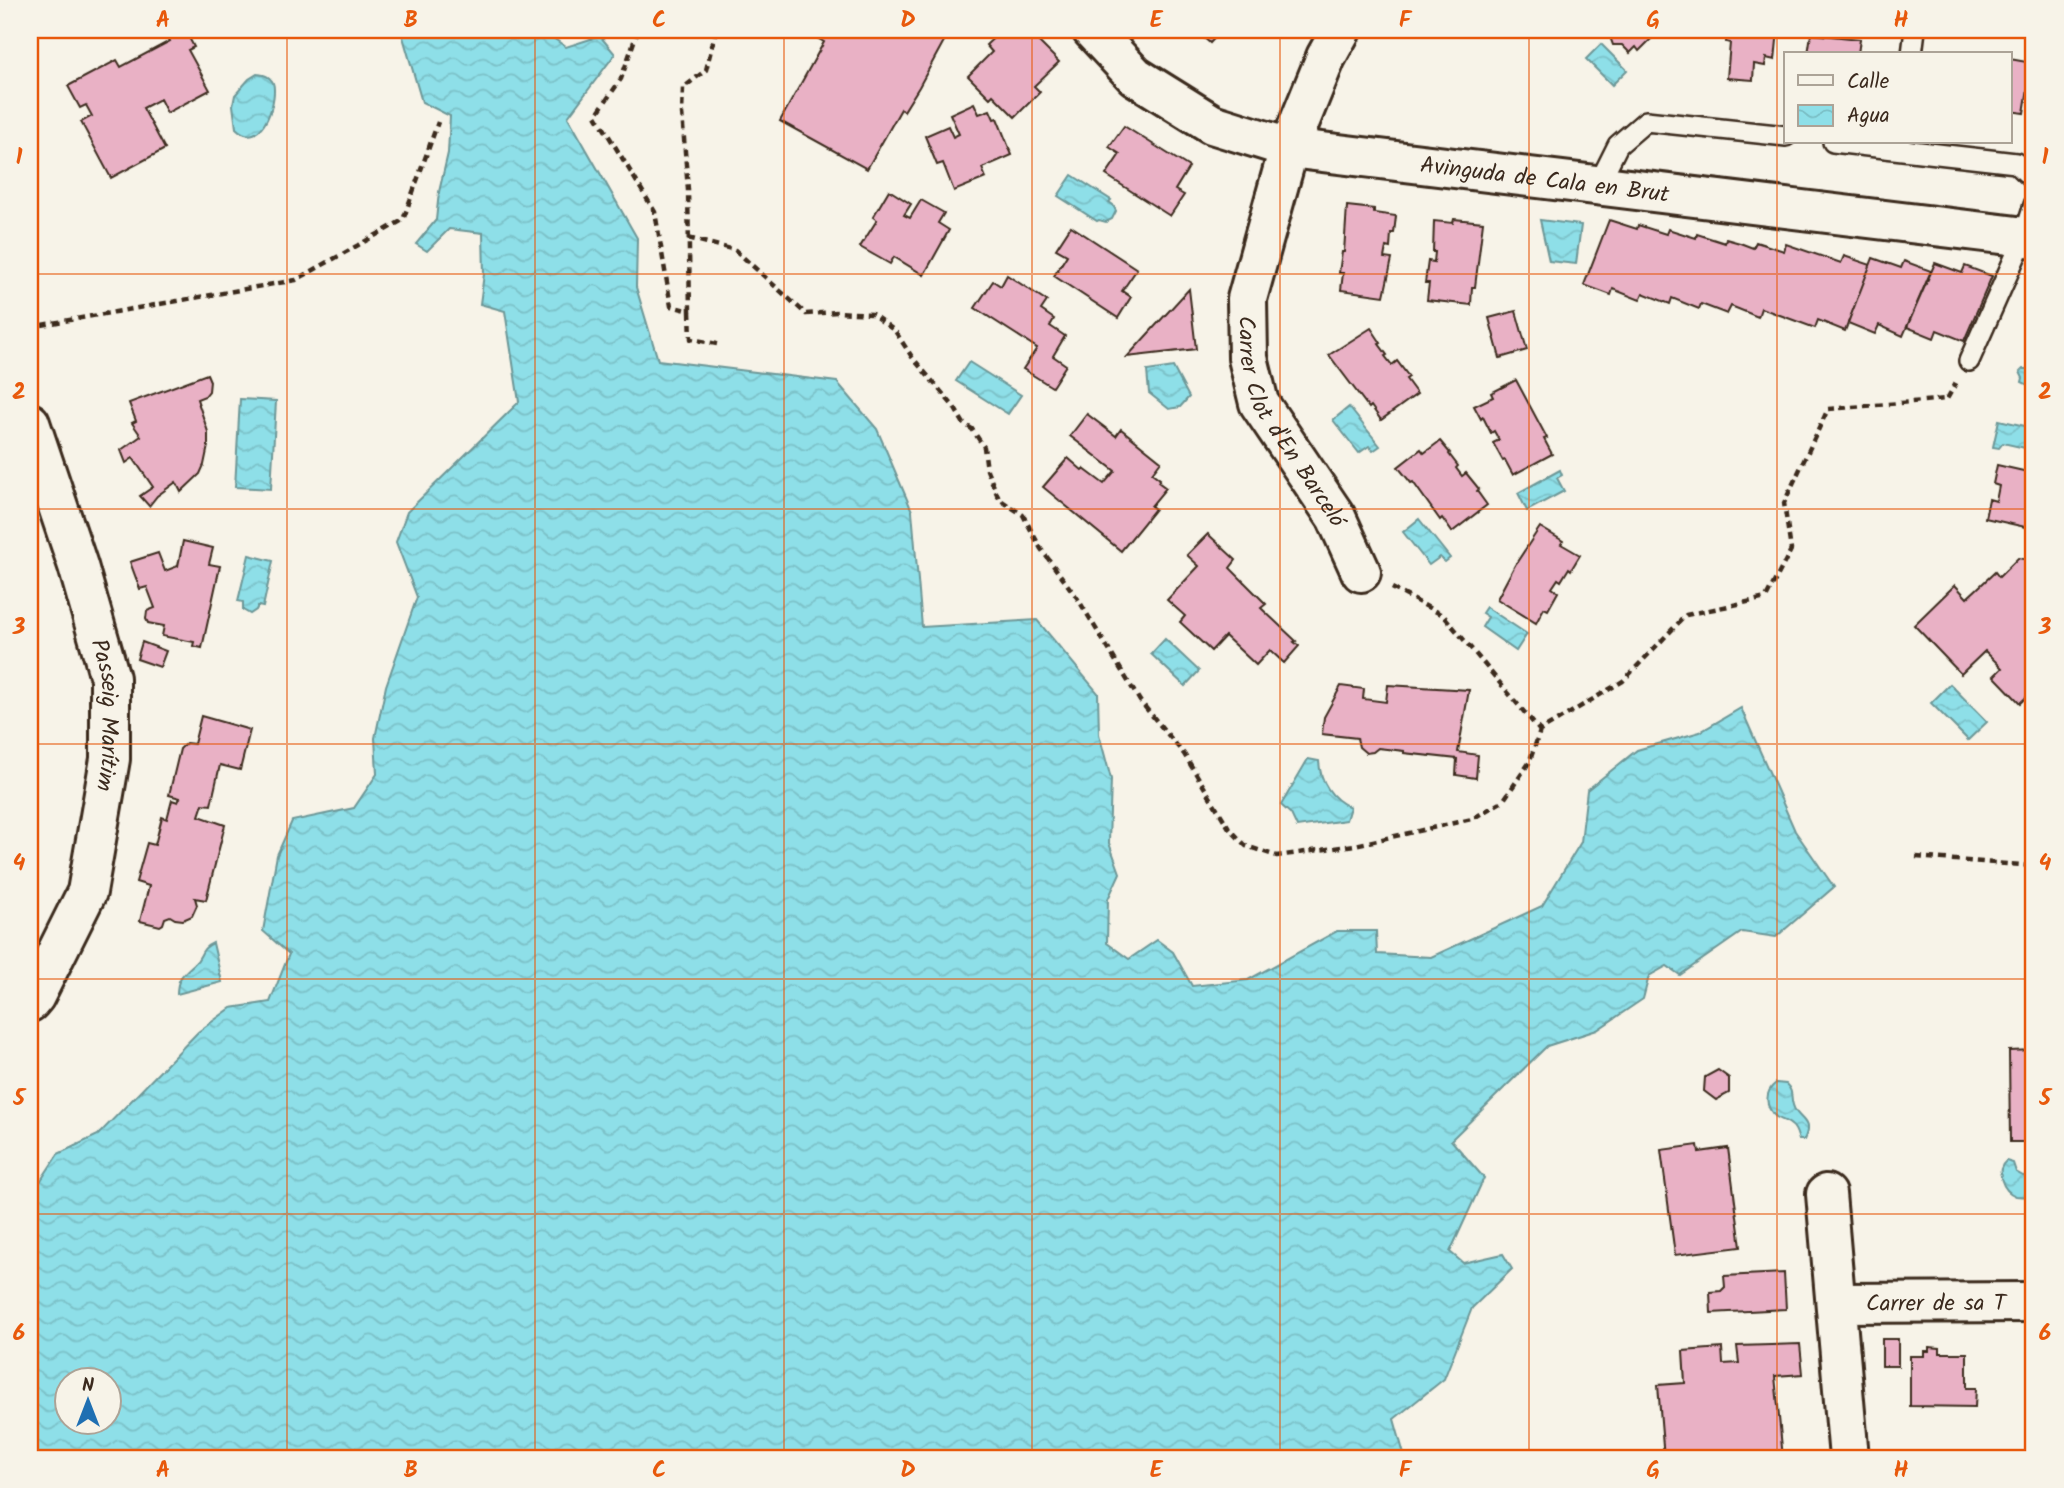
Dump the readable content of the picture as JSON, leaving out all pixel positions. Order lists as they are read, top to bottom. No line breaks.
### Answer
{"streets":{"street":["Avinguda de Cala en Brut","Carrer Clot d'En Barceló","Passeig Marítim","Carrer de sa T"]},"crossings":[["Avinguda de Cala en Brut","Carrer Clot d'En Barceló"]],"legend":["Calle","Agua"],"north":"top","grid":{"columns":["A","B","C","D","E","F","G","H"],"rows":["1","2","3","4","5","6"]}}
